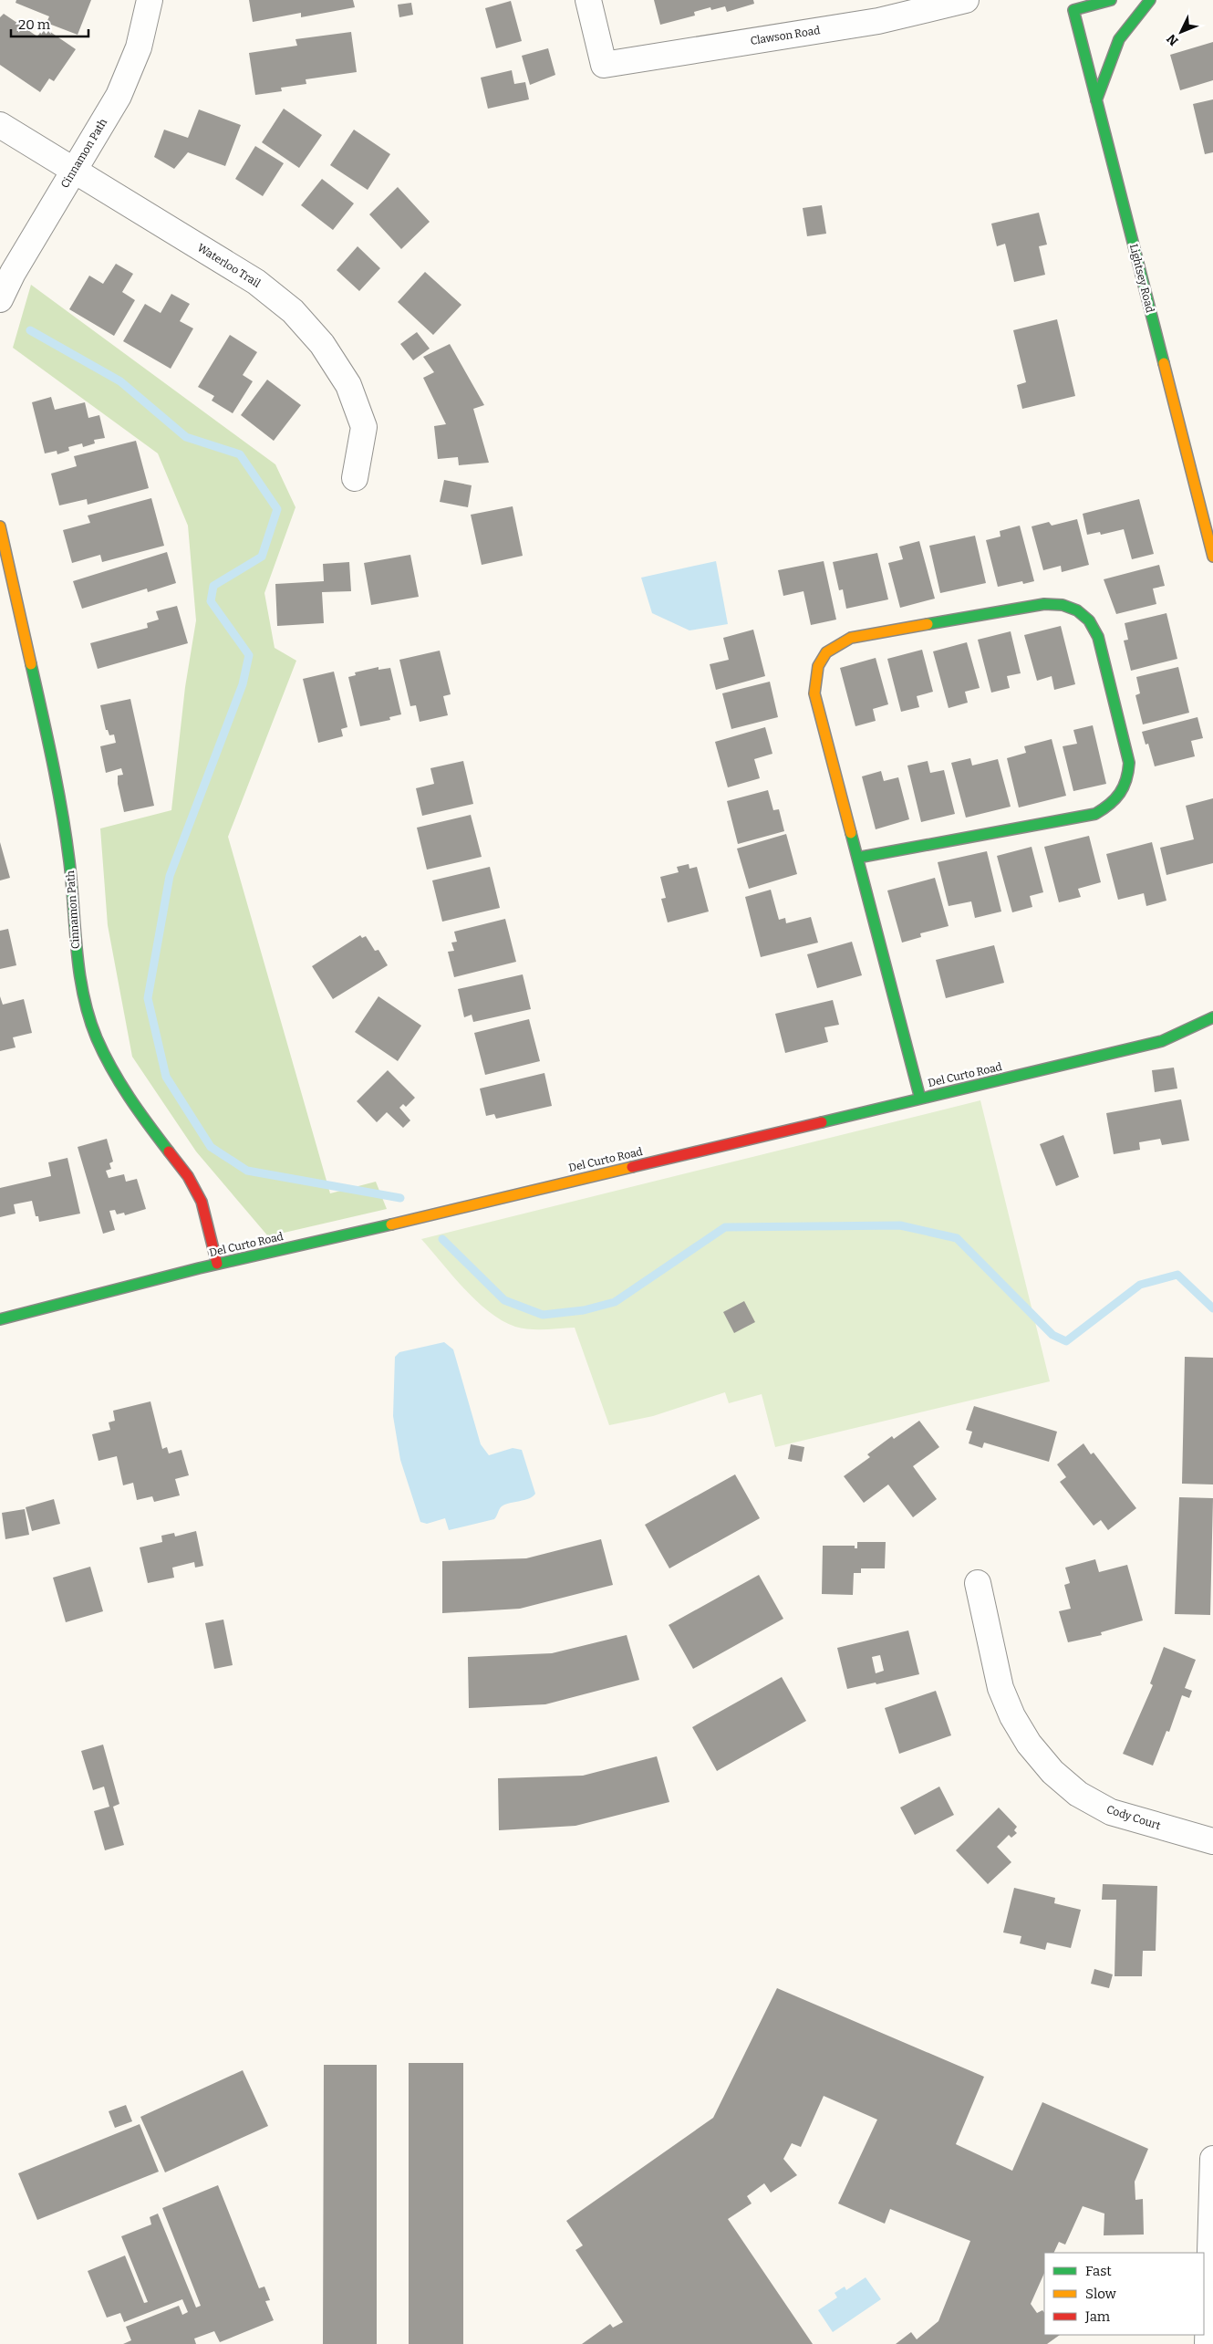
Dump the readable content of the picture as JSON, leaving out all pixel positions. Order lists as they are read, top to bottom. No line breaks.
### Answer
{"streets":{"street":["Clawson Road","Cinnamon Path","Waterloo Trail","Lightsey Road","Del Curto Road","Cody Court"]},"crossings":[["Cinnamon Path","Waterloo Trail"],["Cinnamon Path","Del Curto Road"]],"legend":["Fast","Slow","Jam"],"scale_bar":"20 m","north":"bottom left"}
